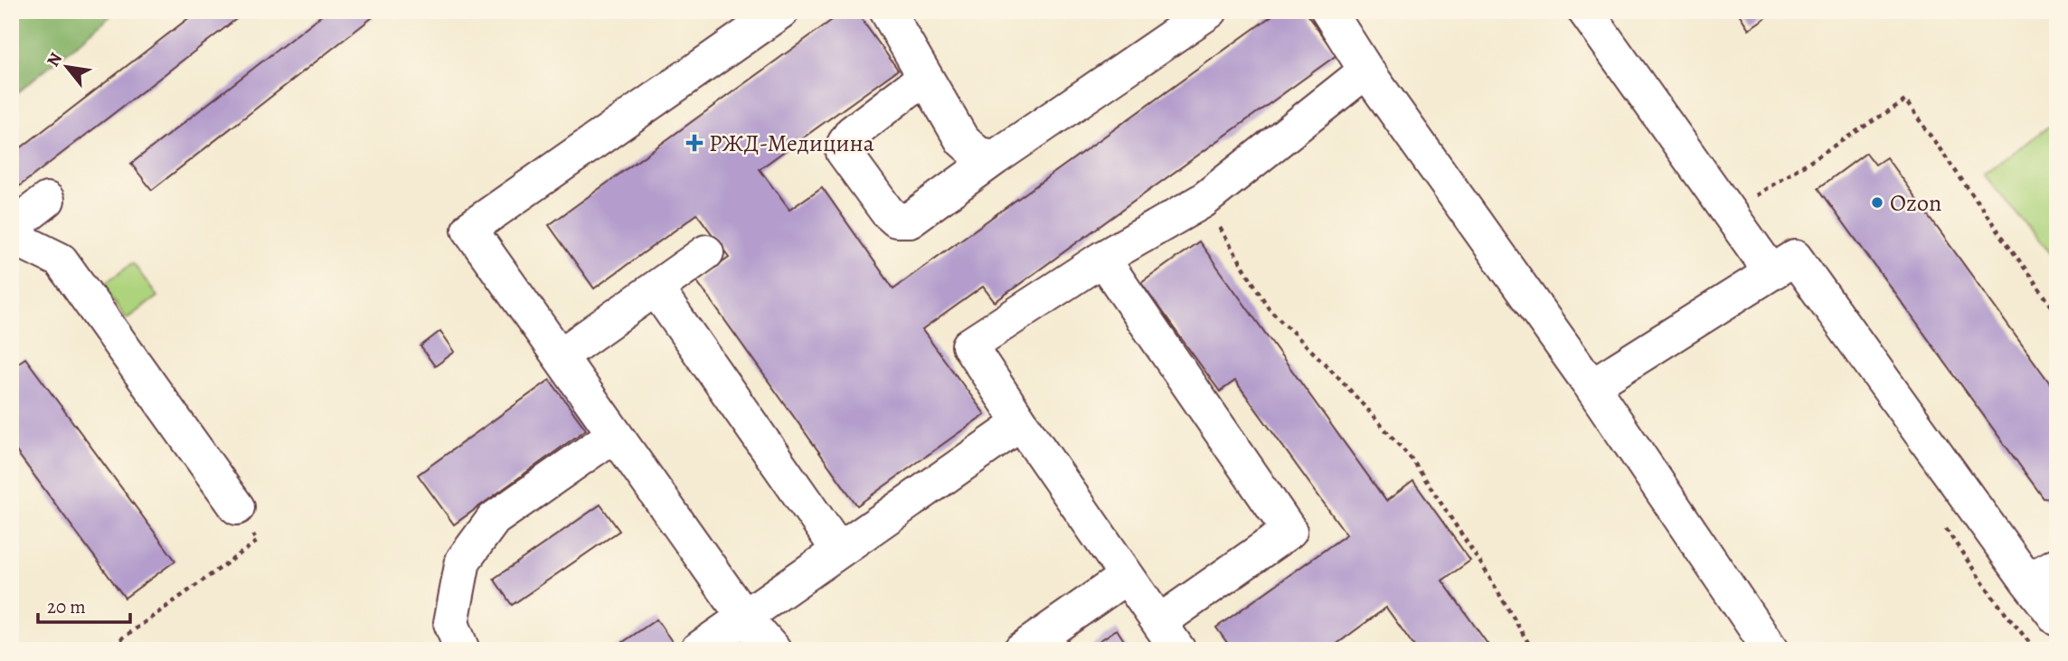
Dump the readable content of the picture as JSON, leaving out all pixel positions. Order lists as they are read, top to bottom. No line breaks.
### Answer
{"places":{"health":["РЖД-Медицина"],"other":["Ozon"]},"scale_bar":"20 m","north":"top left"}
